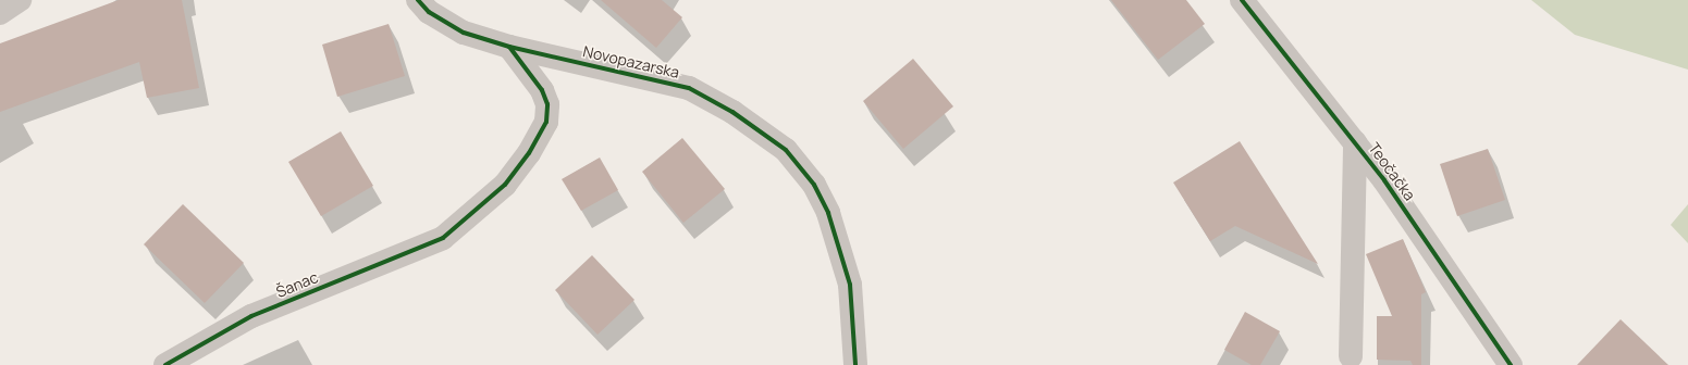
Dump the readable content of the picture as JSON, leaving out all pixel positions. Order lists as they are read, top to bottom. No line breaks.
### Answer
{"streets":{"street":["Novopazarska","Teočačka","Šanac"]},"crossings":[["Novopazarska","Šanac"]]}
